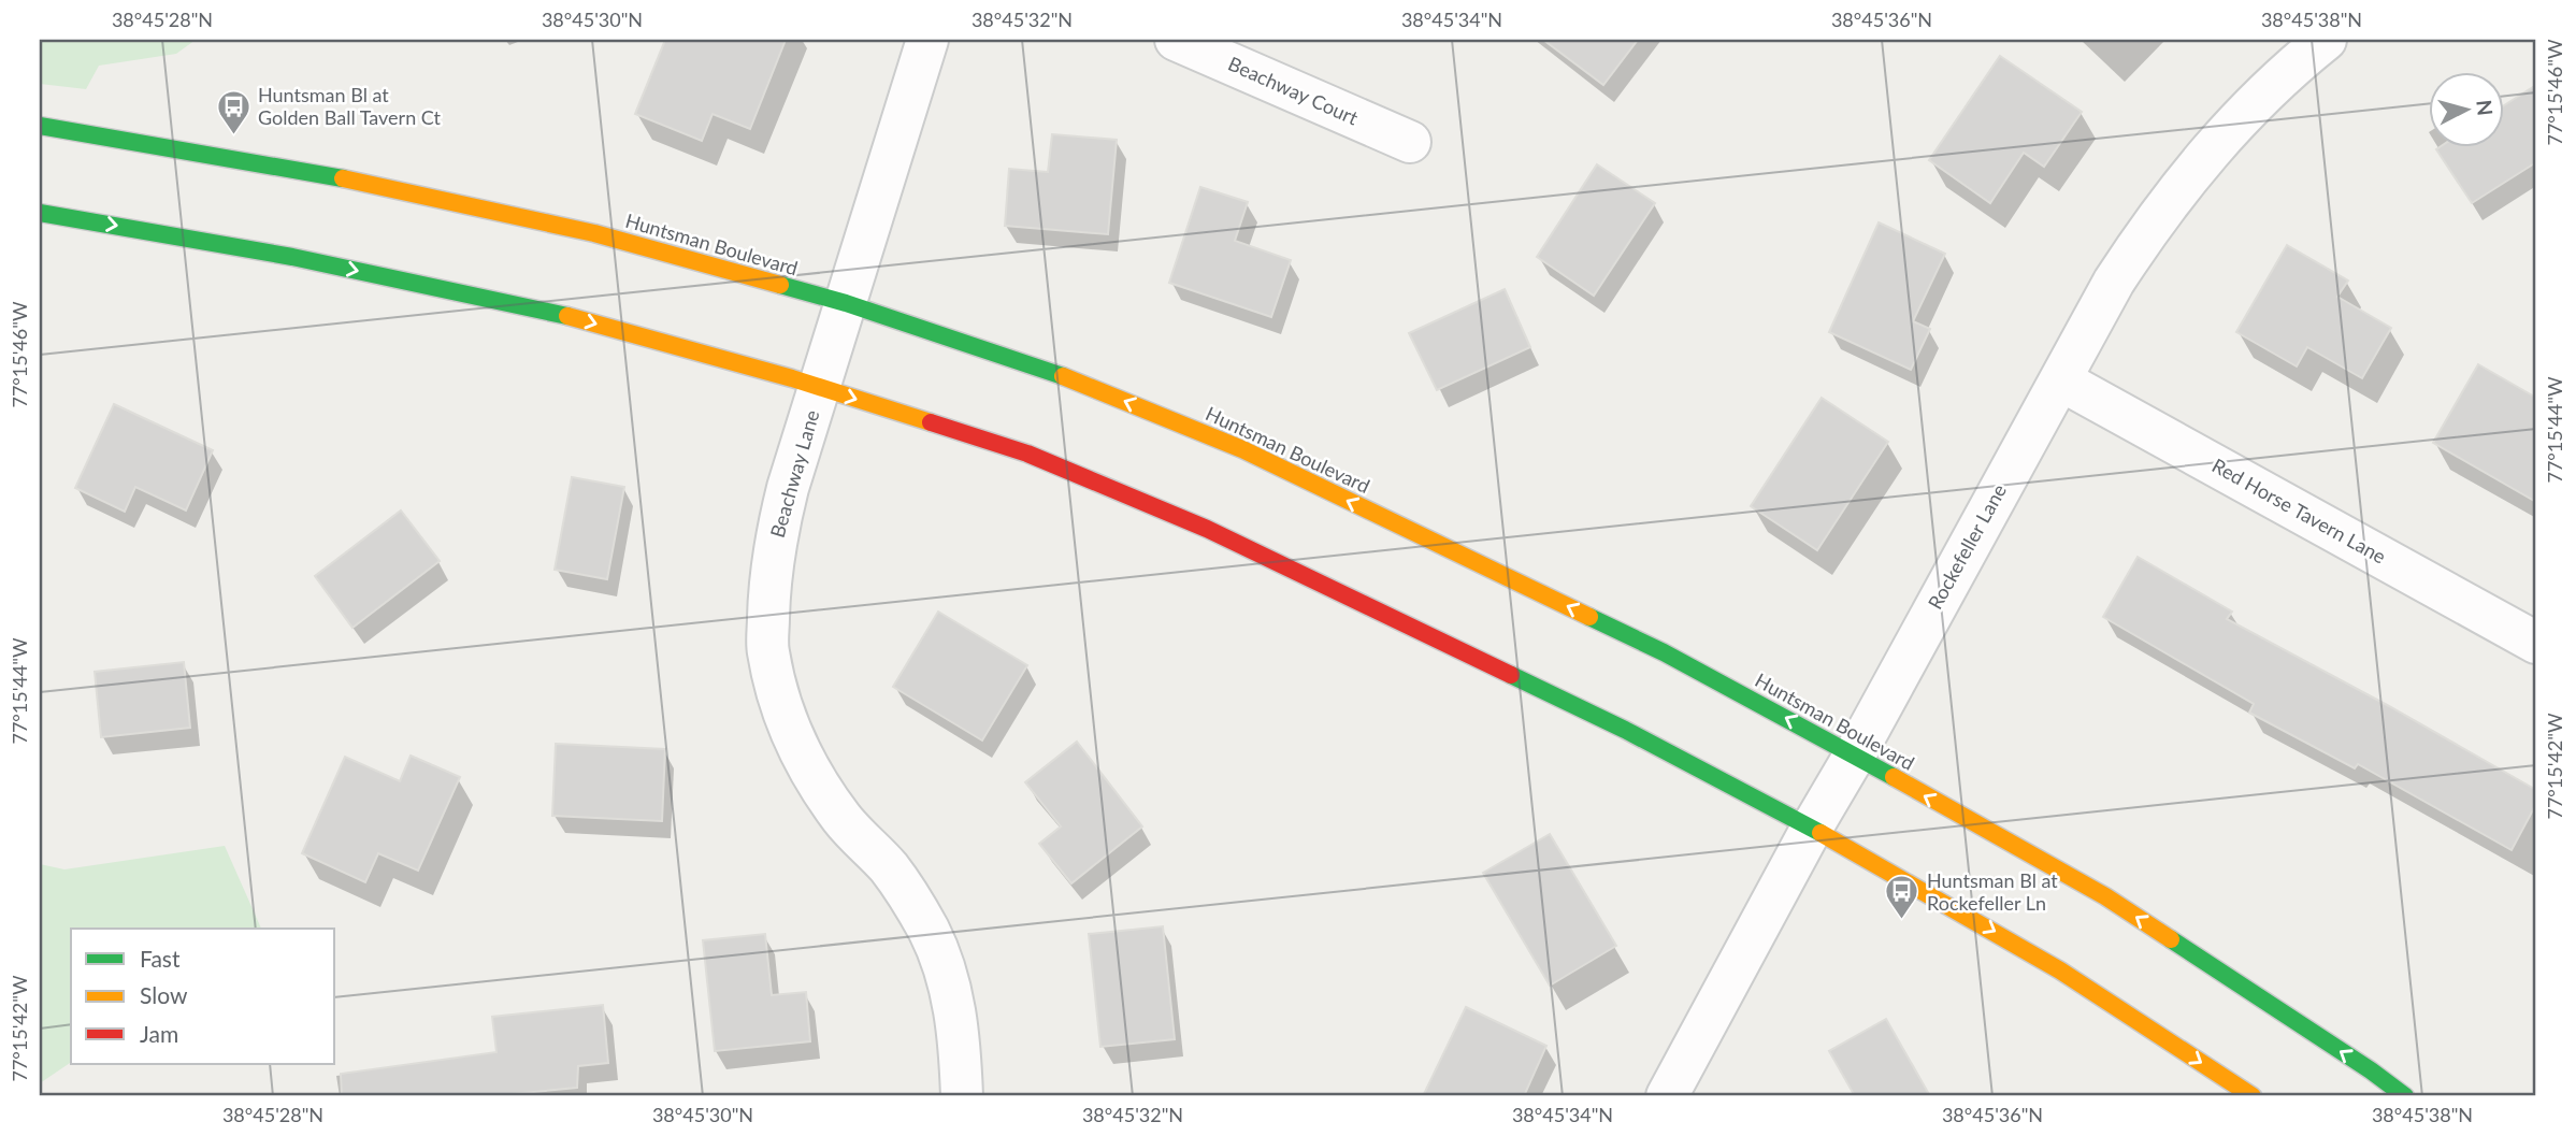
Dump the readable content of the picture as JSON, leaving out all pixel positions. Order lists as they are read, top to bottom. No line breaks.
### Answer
{"streets":{"street":["Beachway Court","Huntsman Boulevard","Beachway Lane","Red Horse Tavern Lane","Rockefeller Lane"]},"crossings":[["Huntsman Boulevard","Beachway Lane"],["Huntsman Boulevard","Rockefeller Lane"],["Red Horse Tavern Lane","Rockefeller Lane"]],"places":{"bus stop":["Huntsman Bl at Golden Ball Tavern Ct","Huntsman Bl at Rockefeller Ln"]},"legend":["Fast","Slow","Jam"],"north":"right","coordinates":["38°45'28\"N","38°45'30\"N","38°45'32\"N","38°45'34\"N","38°45'36\"N","38°45'38\"N","77°15'46\"W","77°15'44\"W","77°15'42\"W"]}
